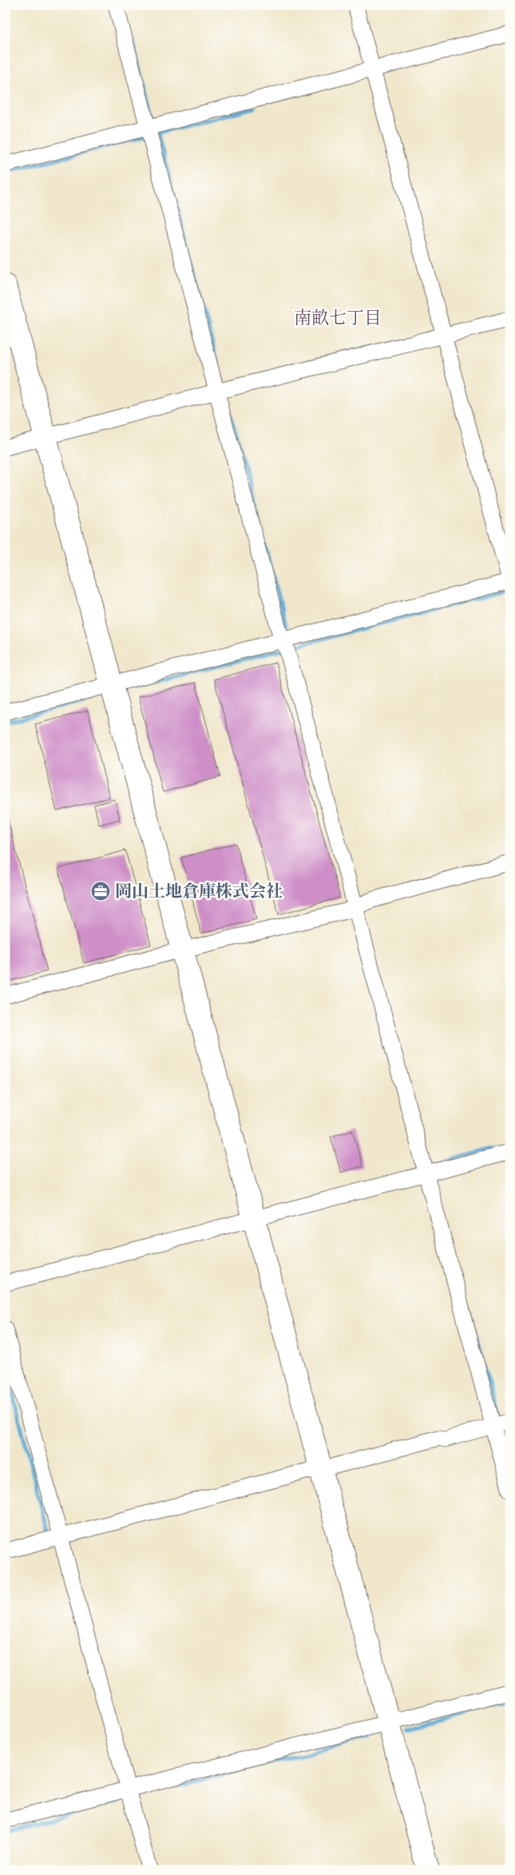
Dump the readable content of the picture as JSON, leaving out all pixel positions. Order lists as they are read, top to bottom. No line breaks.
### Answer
{"districts":["南畝七丁目"],"places":{"office":["岡山土地倉庫株式会社"]}}
